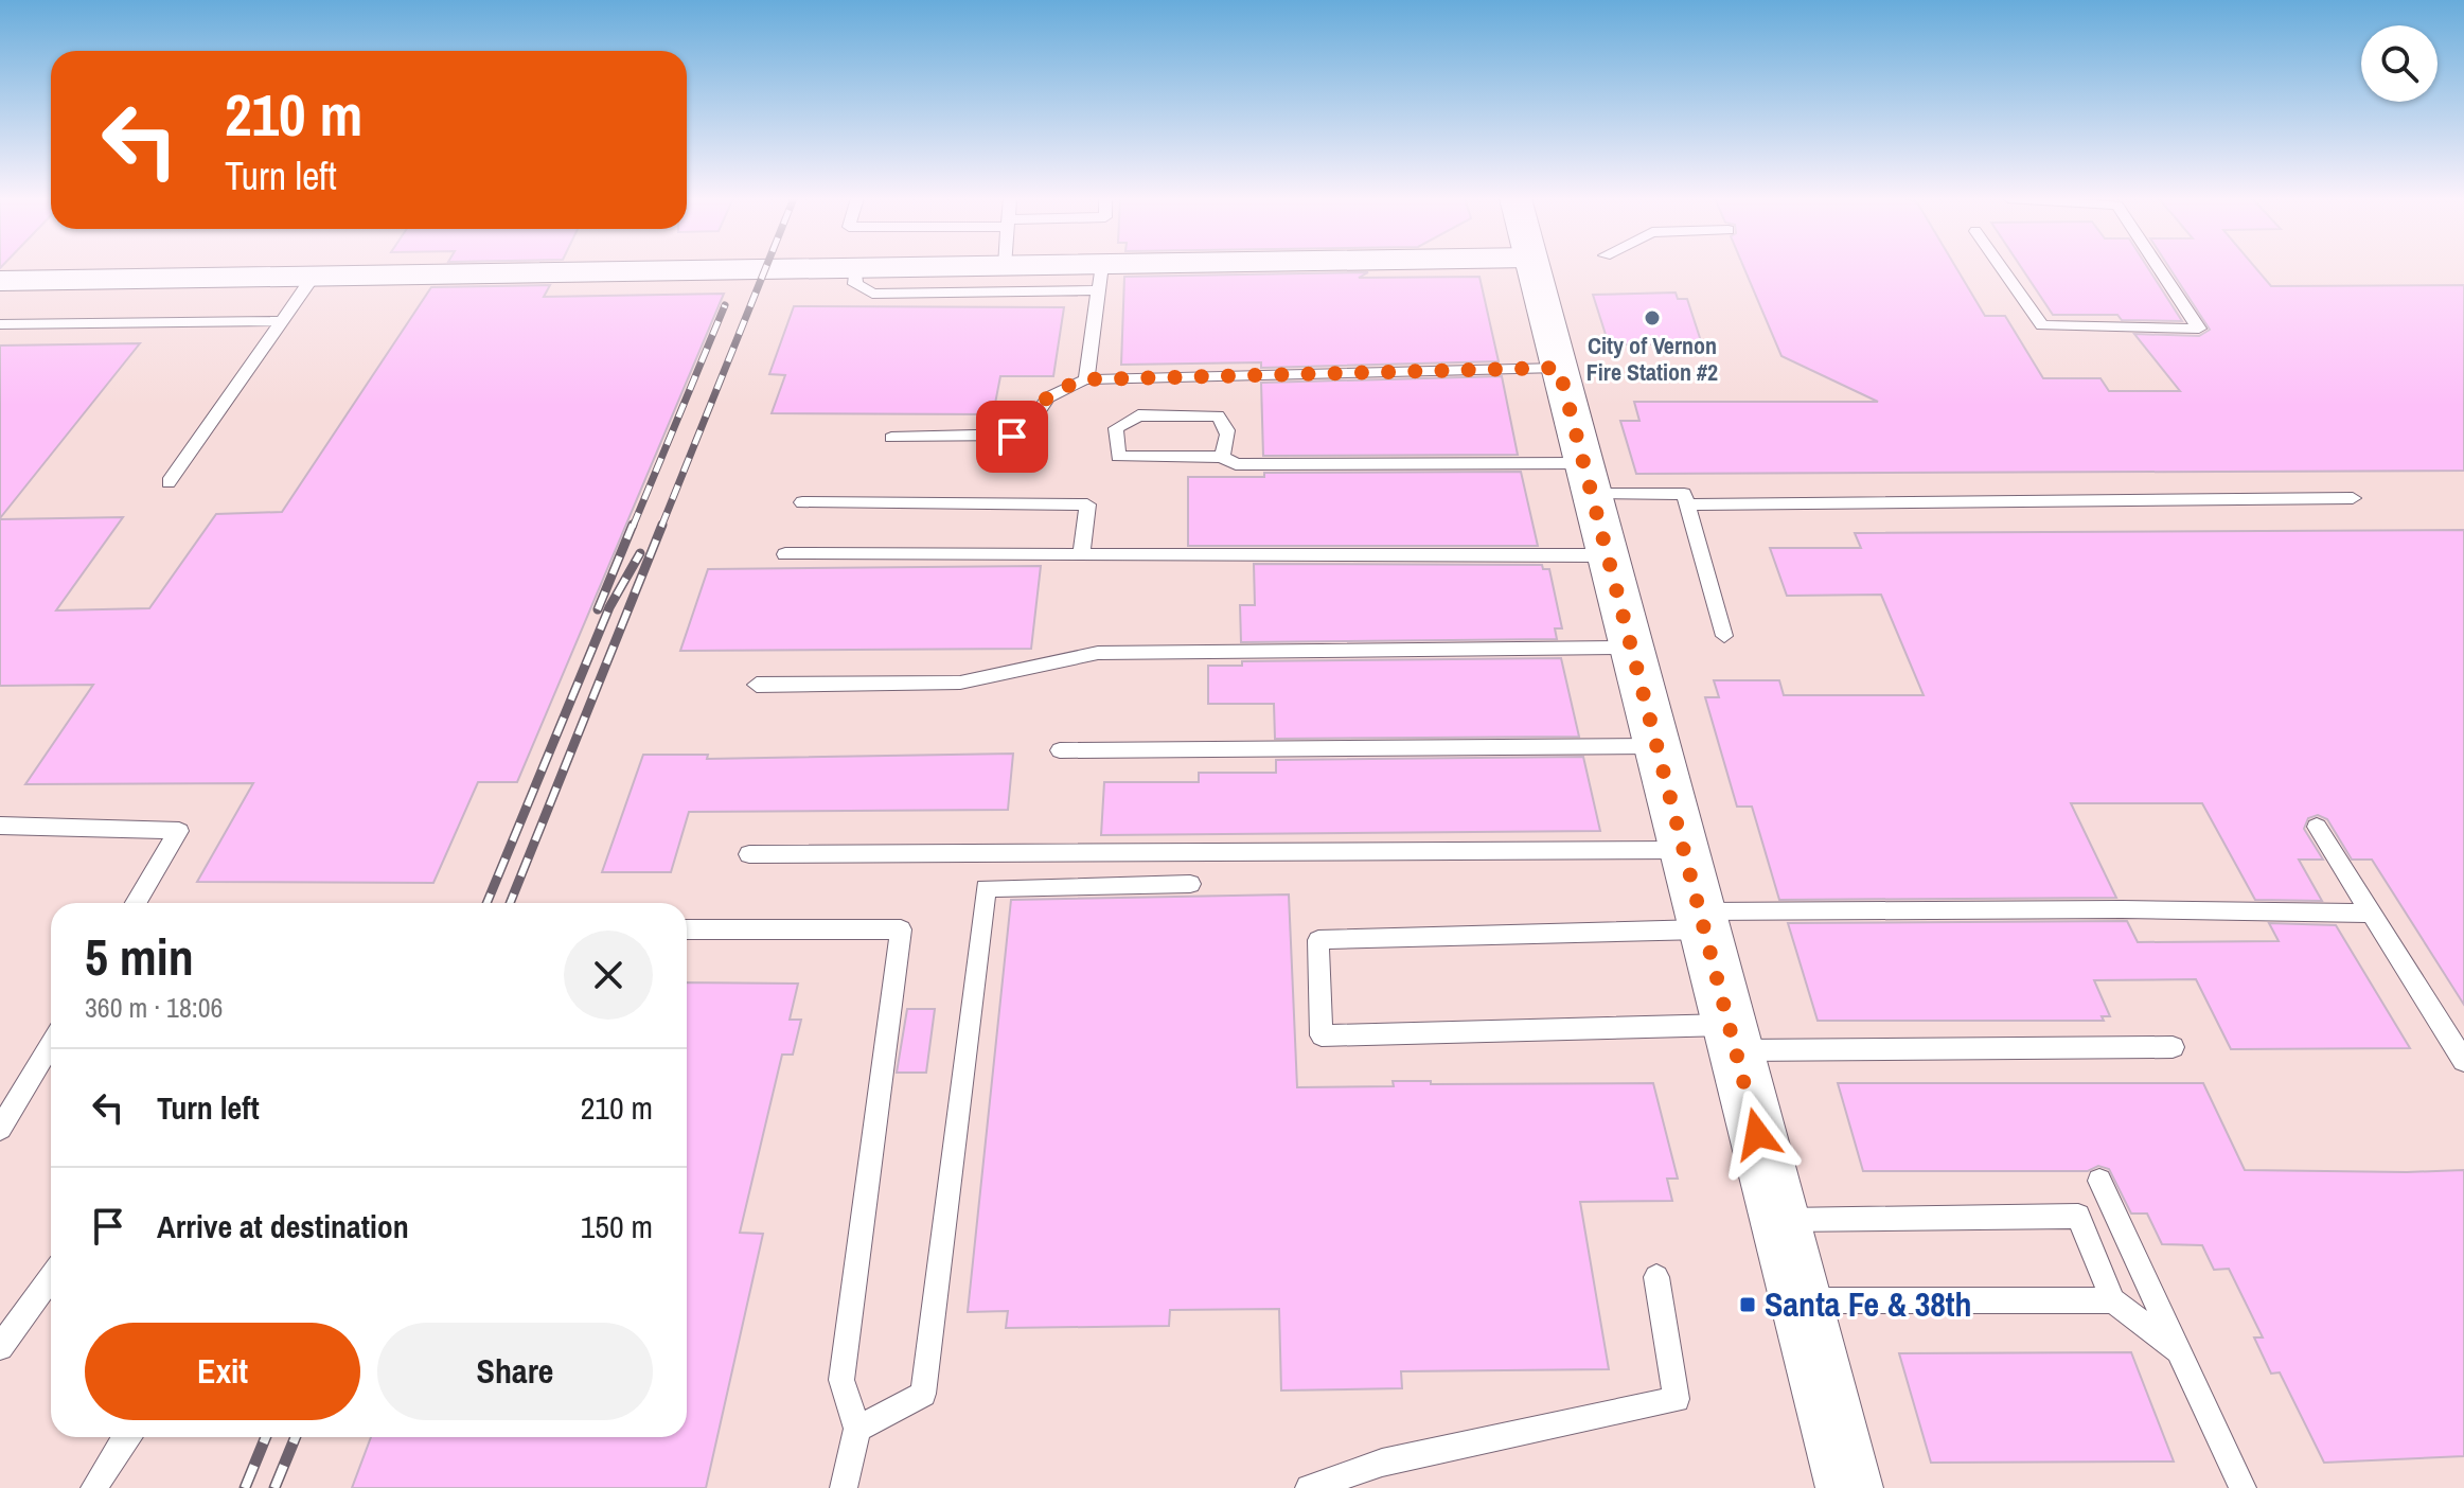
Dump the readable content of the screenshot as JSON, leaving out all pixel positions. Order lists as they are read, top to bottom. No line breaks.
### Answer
{"places":{"other":["City of Vernon Fire Station #2"],"transit":["Santa Fe & 38th"]},"page":{"turn":["210 m","Turn left"],"heading":["5 min","360 m · 18:06"],"list":[{"name":"Turn left","value":"210 m"},{"name":"Arrive at destination","value":"150 m"}],"buttons":["Exit","Share"]}}
